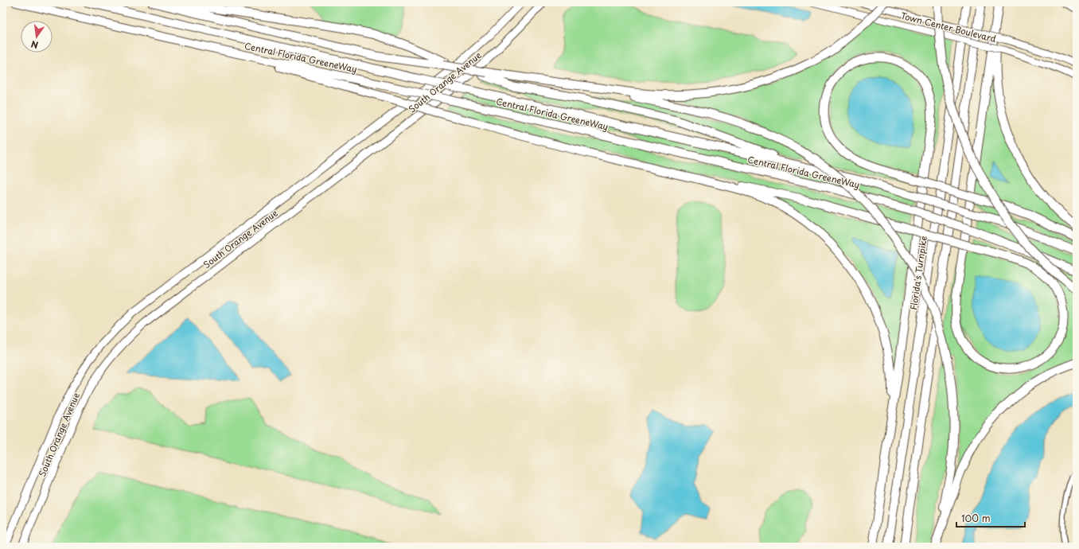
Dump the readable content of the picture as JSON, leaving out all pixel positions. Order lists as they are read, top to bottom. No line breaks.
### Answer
{"streets":{"highway":["Central Florida GreeneWay","Florida's Turnpike"],"main road":["Town Center Boulevard","South Orange Avenue"]},"scale_bar":"100 m","north":"bottom"}
